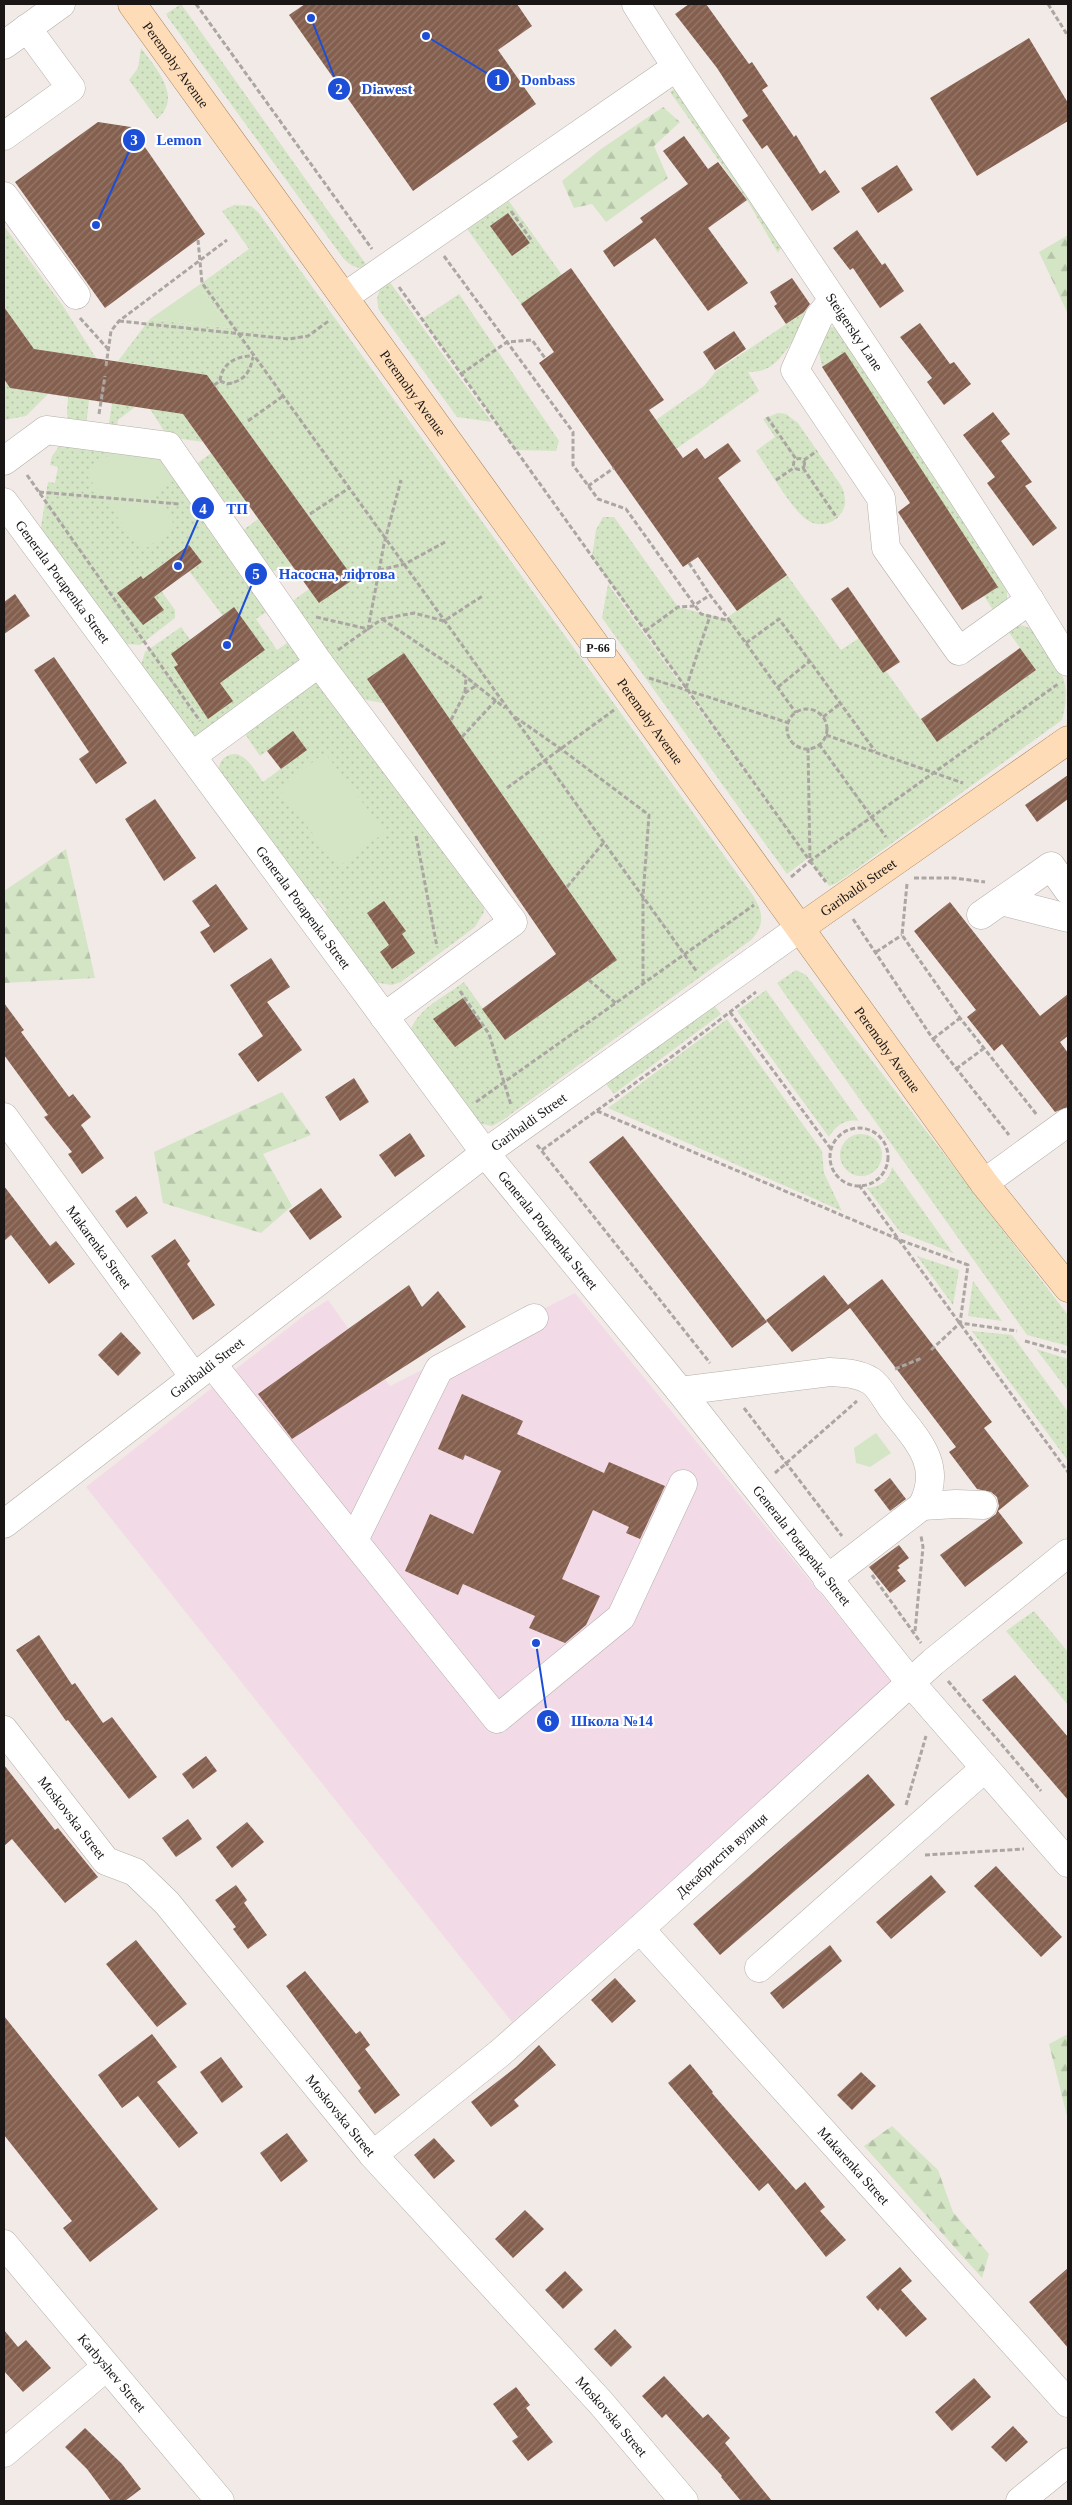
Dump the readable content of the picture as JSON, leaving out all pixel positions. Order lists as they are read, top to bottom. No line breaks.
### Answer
{"streets":{"main road":["Peremohy Avenue","Р-66","Garibaldi Street"],"street":["Steigersky Lane","Generala Potapenka Street","Makarenka Street","Moskovska Street","Декабристів вулиця","Karbyshev Street"]},"crossings":[["Peremohy Avenue","Garibaldi Street"],["Generala Potapenka Street","Garibaldi Street"],["Generala Potapenka Street","Декабристів вулиця"],["Garibaldi Street","Makarenka Street"],["Makarenka Street","Декабристів вулиця"],["Moskovska Street","Декабристів вулиця"]],"places":["Diawest","Donbass","Lemon","ТП","Насосна, ліфтова","Школа №14"]}
